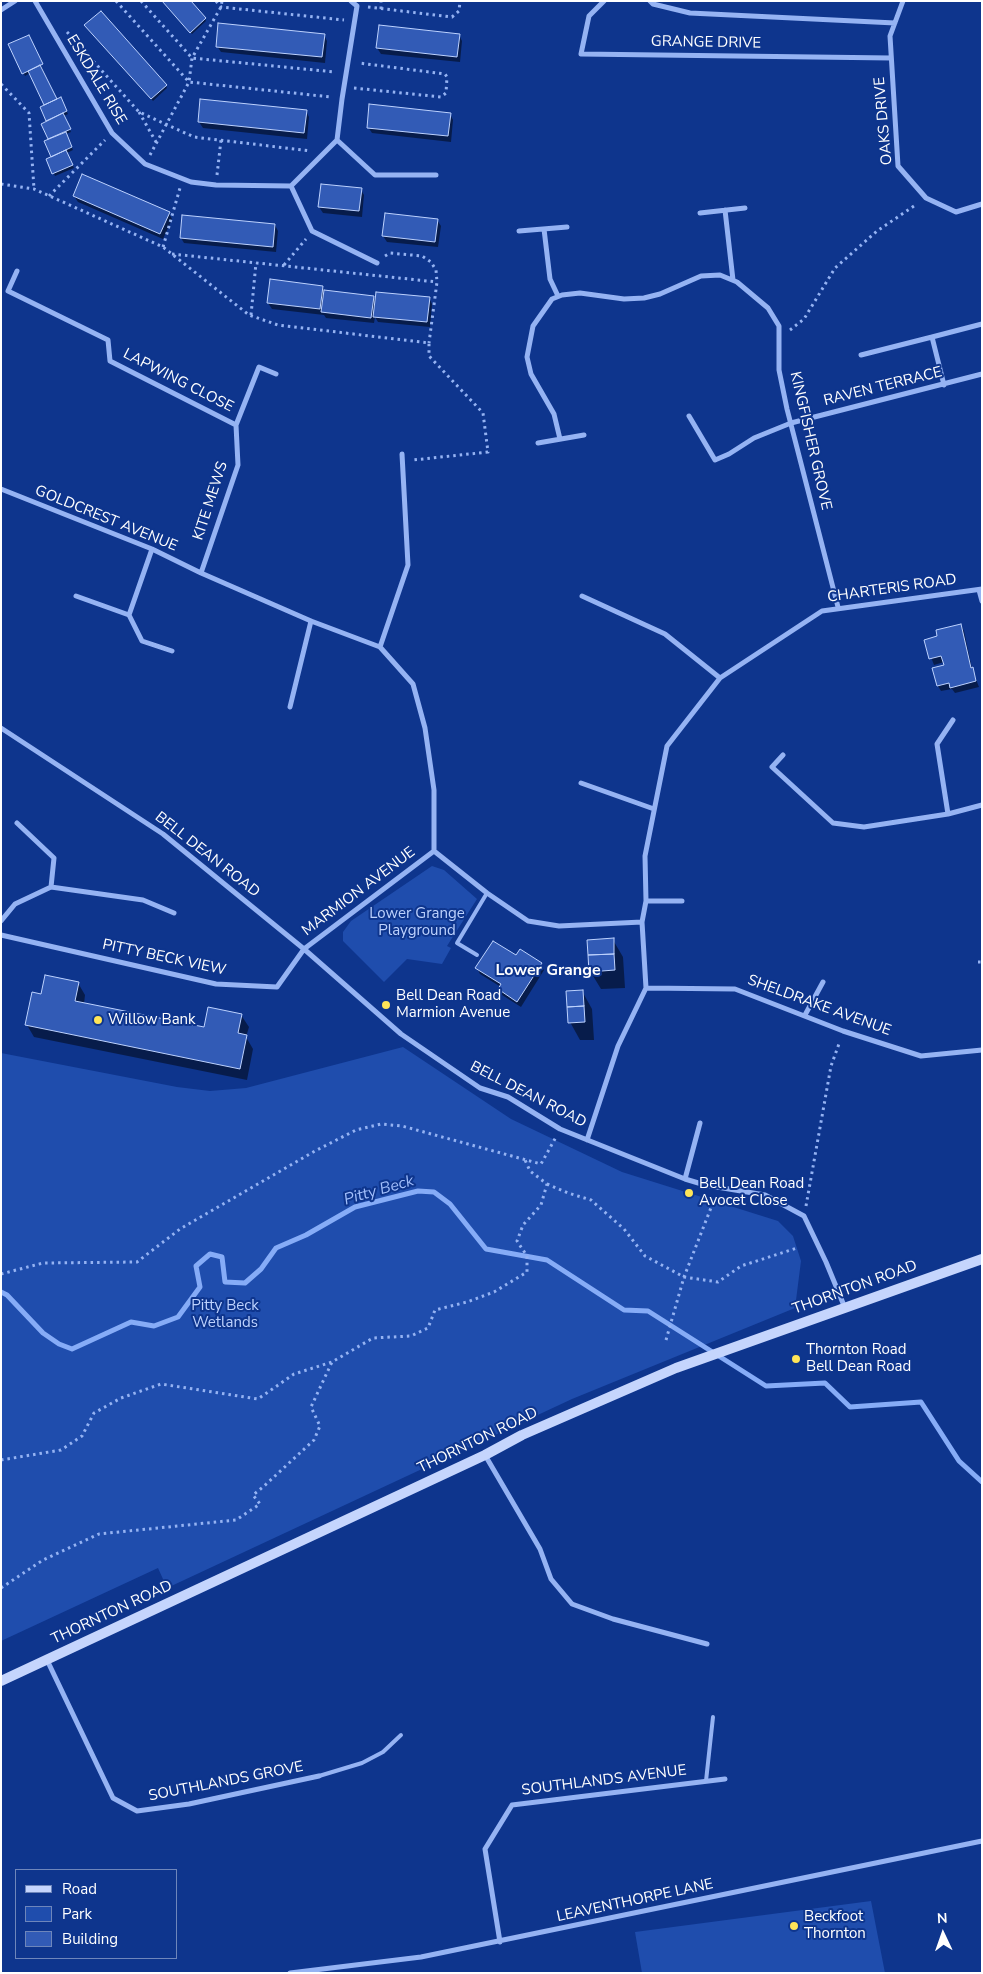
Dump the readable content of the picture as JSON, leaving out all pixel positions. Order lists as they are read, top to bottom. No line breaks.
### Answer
{"streets":{"main road":["THORNTON ROAD"],"street":["GRANGE DRIVE","ESKDALE RISE","OAKS DRIVE","LAPWING CLOSE","RAVEN TERRACE","KINGFISHER GROVE","KITE MEWS","GOLDCREST AVENUE","CHARTERIS ROAD","BELL DEAN ROAD","MARMION AVENUE","PITTY BECK VIEW","SHELDRAKE AVENUE","SOUTHLANDS AVENUE","SOUTHLANDS GROVE","LEAVENTHORPE LANE"]},"crossings":[["GRANGE DRIVE","OAKS DRIVE"],["LAPWING CLOSE","KITE MEWS"],["RAVEN TERRACE","KINGFISHER GROVE"],["KINGFISHER GROVE","CHARTERIS ROAD"],["KITE MEWS","GOLDCREST AVENUE"],["KITE MEWS","MARMION AVENUE"],["GOLDCREST AVENUE","MARMION AVENUE"],["CHARTERIS ROAD","BELL DEAN ROAD"],["CHARTERIS ROAD","SHELDRAKE AVENUE"],["BELL DEAN ROAD","MARMION AVENUE"],["BELL DEAN ROAD","PITTY BECK VIEW"],["MARMION AVENUE","PITTY BECK VIEW"],["THORNTON ROAD","SOUTHLANDS GROVE"],["SOUTHLANDS AVENUE","LEAVENTHORPE LANE"]],"districts":["Lower Grange"],"water":["Pitty Beck"],"parks":["Lower Grange Playground","Pitty Beck Wetlands"],"places":["Bell Dean Road Marmion Avenue","Willow Bank","Bell Dean Road Avocet Close","Thornton Road Bell Dean Road","Beckfoot Thornton"],"legend":["Road","Park","Building"],"north":"top"}
